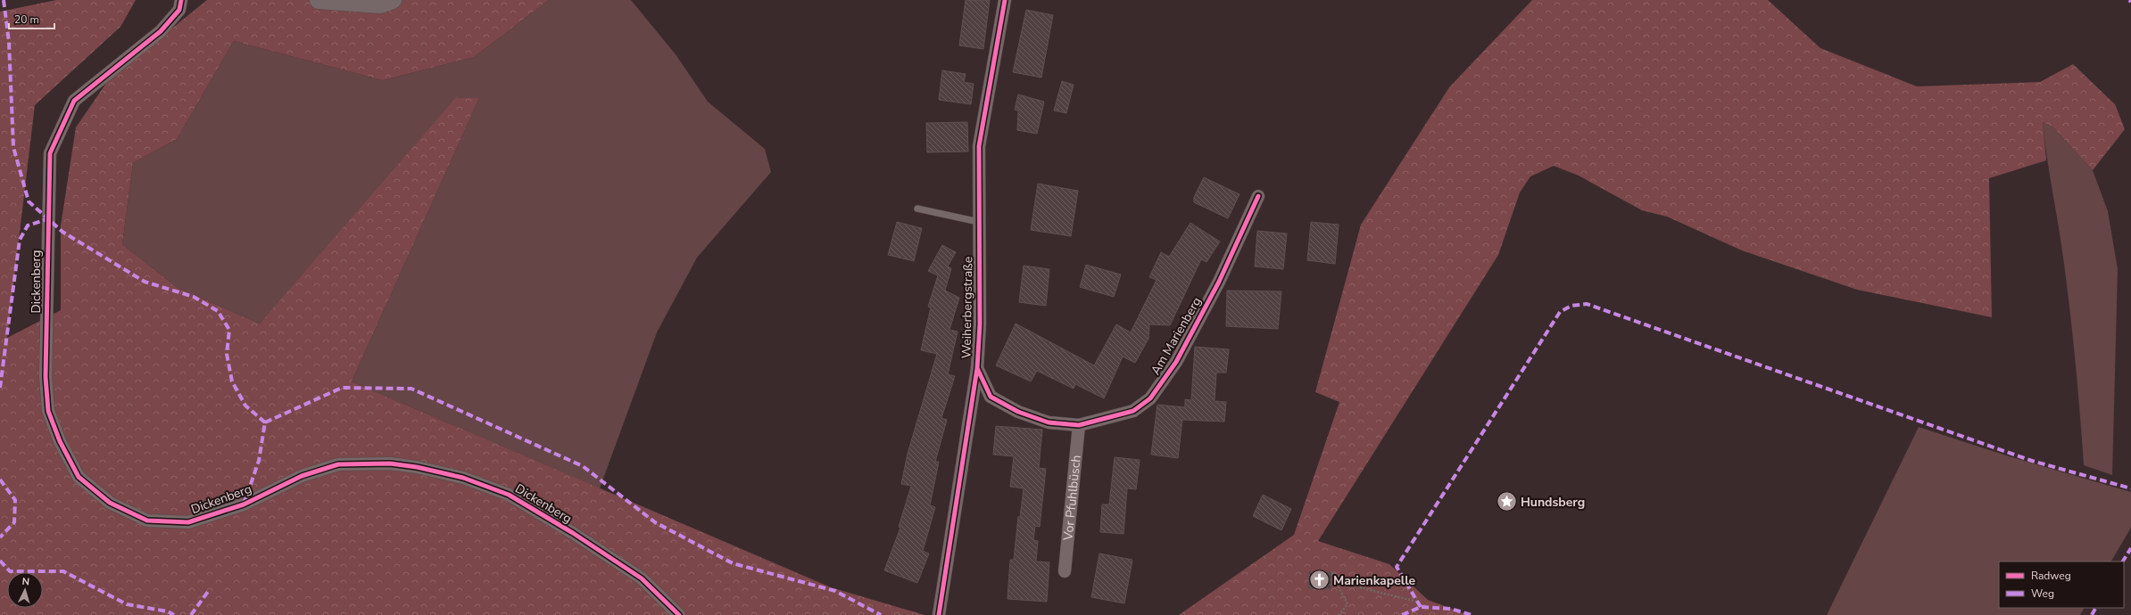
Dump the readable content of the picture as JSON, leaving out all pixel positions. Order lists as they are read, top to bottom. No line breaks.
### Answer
{"streets":{"street":["Dickenberg","Weiherbergstraße","Am Marienberg","Vor Pfuhlbüsch"]},"crossings":[["Weiherbergstraße","Am Marienberg"],["Am Marienberg","Vor Pfuhlbüsch"]],"places":{"place":["Hundsberg"],"church":["Marienkapelle"]},"legend":["Radweg","Weg"],"scale_bar":"20 m","north":"top"}
